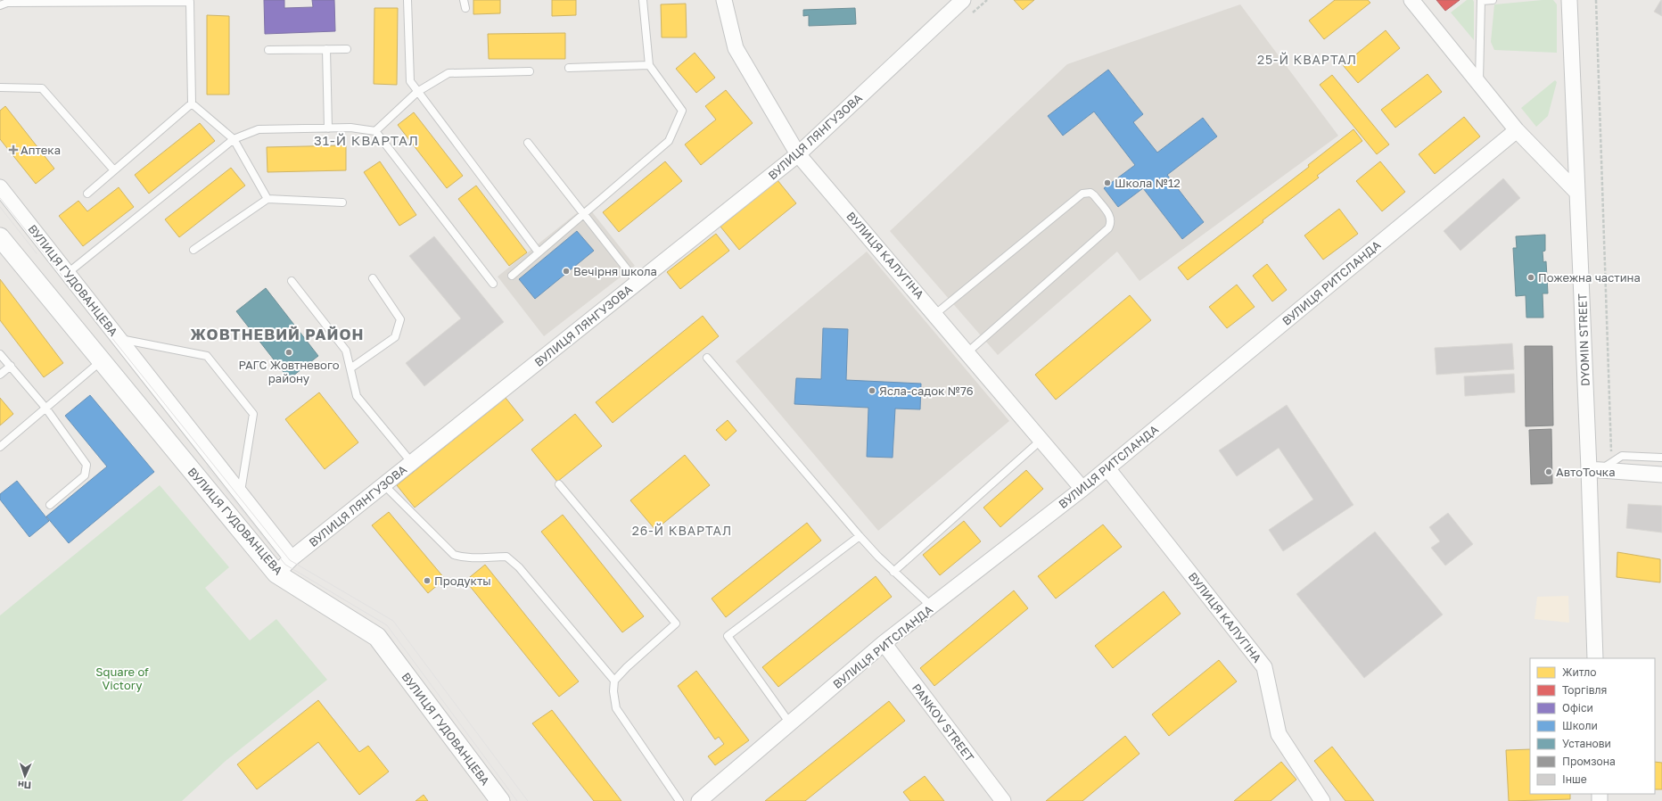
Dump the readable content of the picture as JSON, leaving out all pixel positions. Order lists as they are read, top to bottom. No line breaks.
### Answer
{"streets":{"street":["ВУЛИЦЯ ЛЯНГУЗОВА","ВУЛИЦЯ КАЛУГІНА","ВУЛИЦЯ ГУДОВАНЦЕВА","ВУЛИЦЯ РИТСЛАНДА","DYOMIN STREET","PANKOV STREET"]},"crossings":[["ВУЛИЦЯ ЛЯНГУЗОВА","ВУЛИЦЯ КАЛУГІНА"],["ВУЛИЦЯ ЛЯНГУЗОВА","ВУЛИЦЯ ГУДОВАНЦЕВА"],["ВУЛИЦЯ КАЛУГІНА","ВУЛИЦЯ РИТСЛАНДА"],["ВУЛИЦЯ РИТСЛАНДА","PANKOV STREET"]],"districts":["25-Й КВАРТАЛ","31-Й КВАРТАЛ","ЖОВТНЕВИЙ РАЙОН","26-Й КВАРТАЛ"],"parks":["Square of Victory"],"places":{"health":["Аптека"],"other":["Школа №12","Вечірня школа","Пожежна частина","РАГС Жовтневого району","Ясла-садок №76","АвтоТочка","Продукты"]},"legend":["Житло","Торгівля","Офіси","Школи","Установи","Промзона","Інше"],"north":"bottom"}
